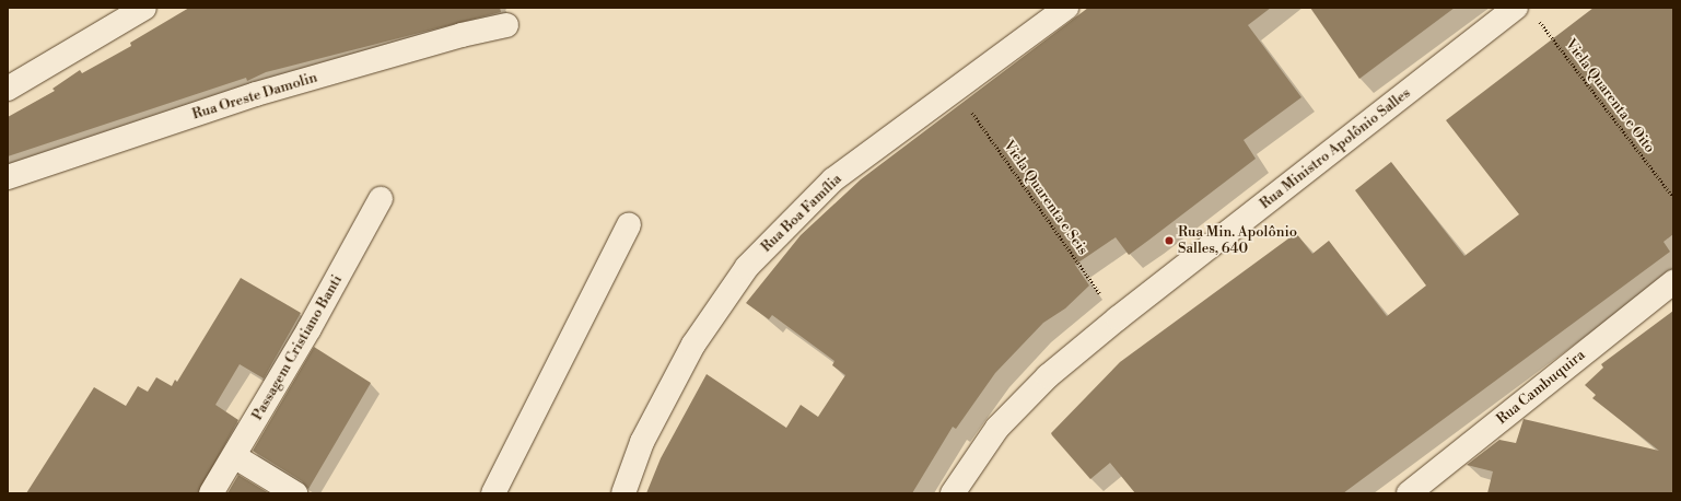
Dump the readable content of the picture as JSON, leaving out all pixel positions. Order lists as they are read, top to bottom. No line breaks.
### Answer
{"streets":{"street":["Rua Oreste Damolin","Rua Ministro Apolônio Salles","Rua Boa Família","Passagem Cristiano Banti","Rua Cambuquira"],"path":["Viela Quarenta e Oito","Viela Quarenta e Seis"]},"crossings":[["Viela Quarenta e Oito","Rua Ministro Apolônio Salles"],["Rua Ministro Apolônio Salles","Viela Quarenta e Seis"],["Viela Quarenta e Seis","Rua Boa Família"]],"places":["Rua Min. Apolônio Salles, 640"]}
